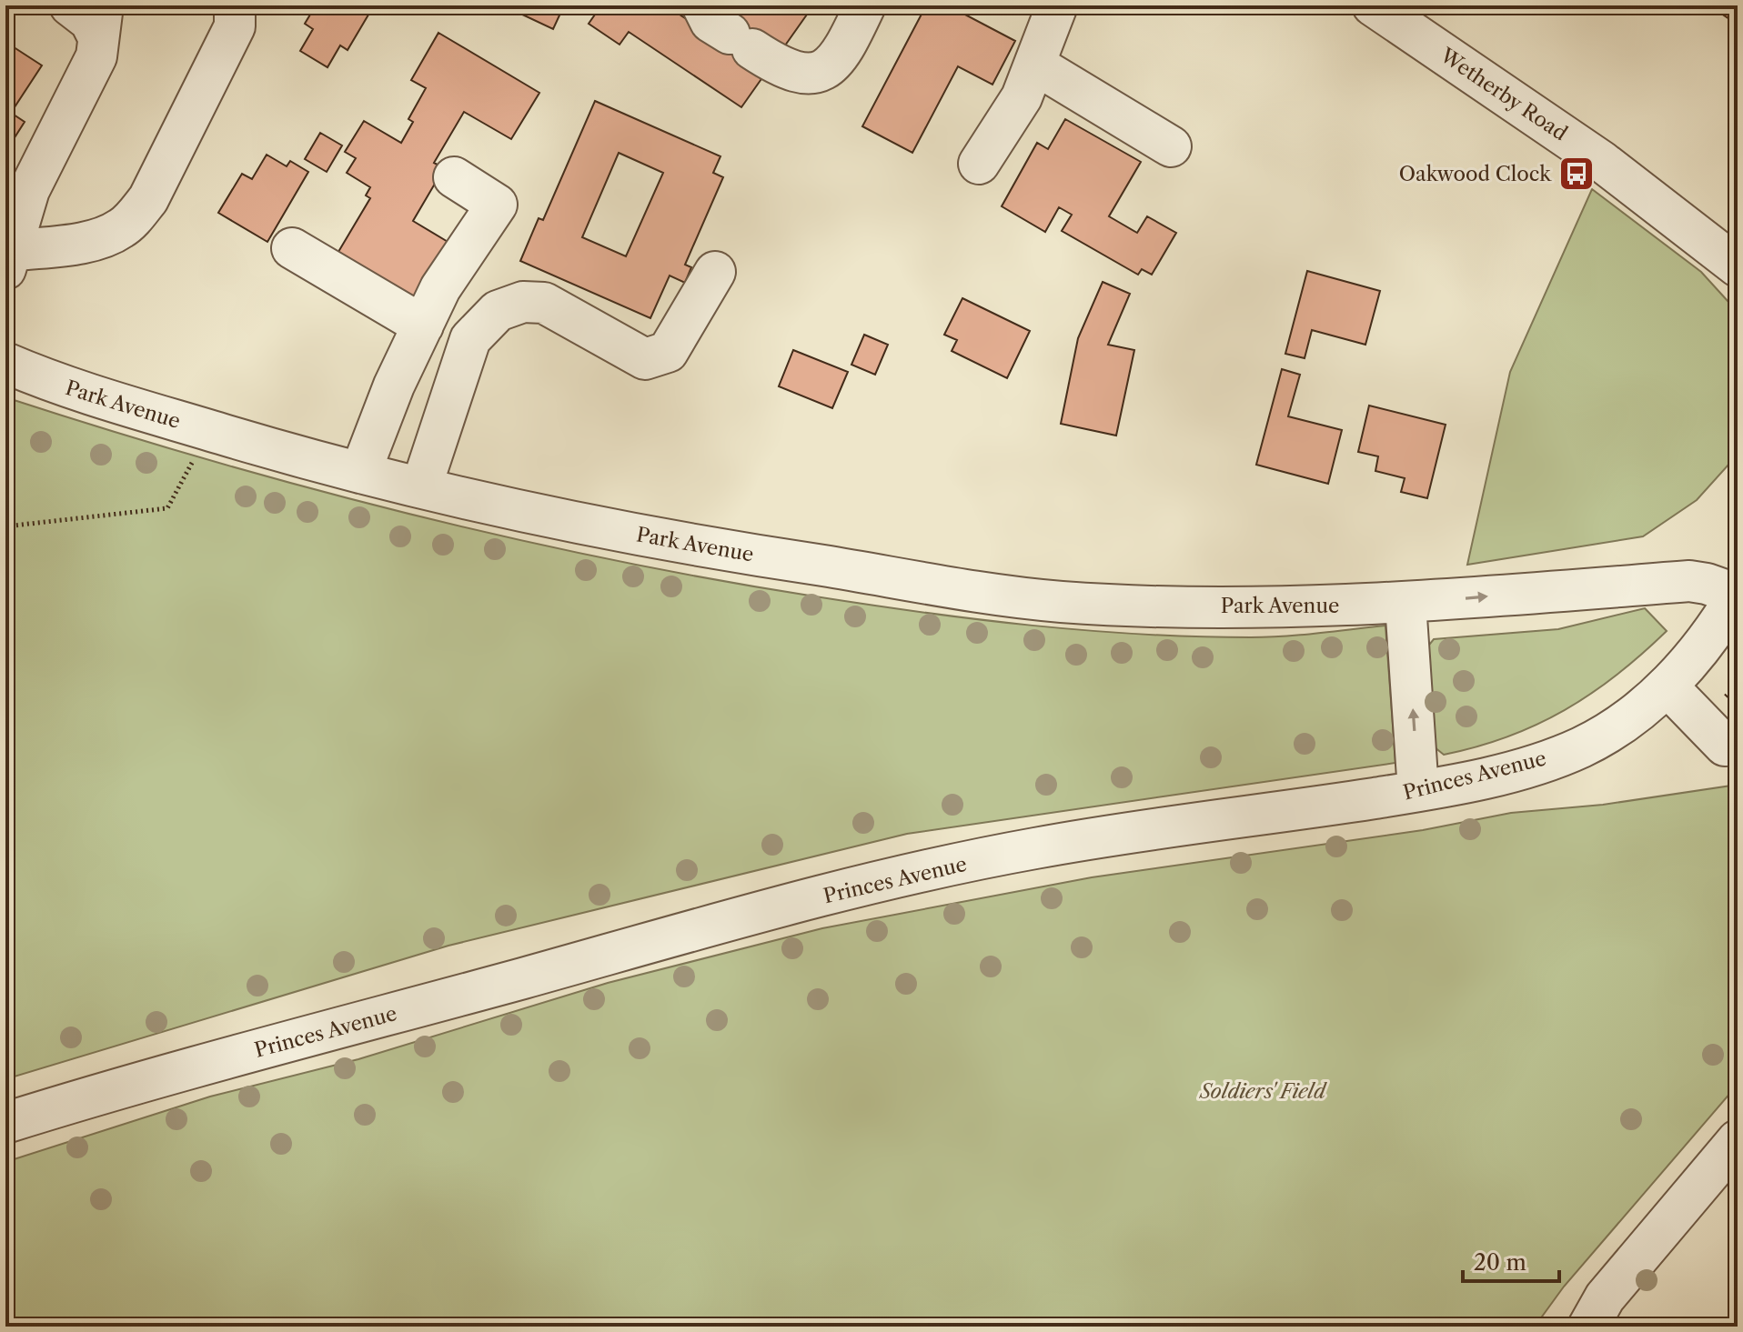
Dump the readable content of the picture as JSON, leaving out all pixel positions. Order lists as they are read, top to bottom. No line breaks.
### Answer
{"streets":{"street":["Wetherby Road","Park Avenue","Princes Avenue"]},"crossings":[["Park Avenue","Princes Avenue"]],"parks":["Soldiers' Field"],"places":{"bus stop":["Oakwood Clock"]},"scale_bar":"20 m"}
